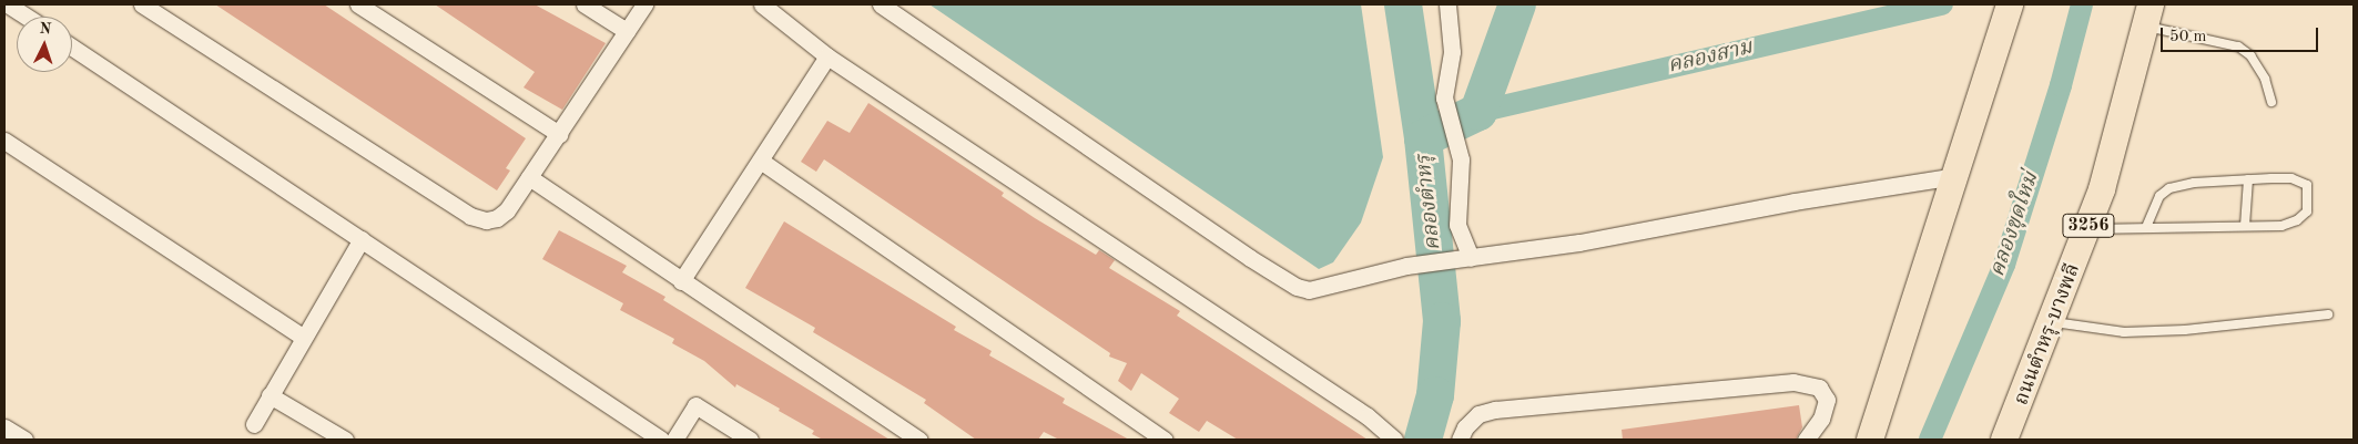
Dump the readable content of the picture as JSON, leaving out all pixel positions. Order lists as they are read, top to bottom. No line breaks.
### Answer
{"streets":{"main road":["3256","ถนนตำหรุ-บางพลี"]},"water":["คลองสาม","คลองตำหรุ","คลองขุดใหม่"],"scale_bar":"50 m","north":"top"}
